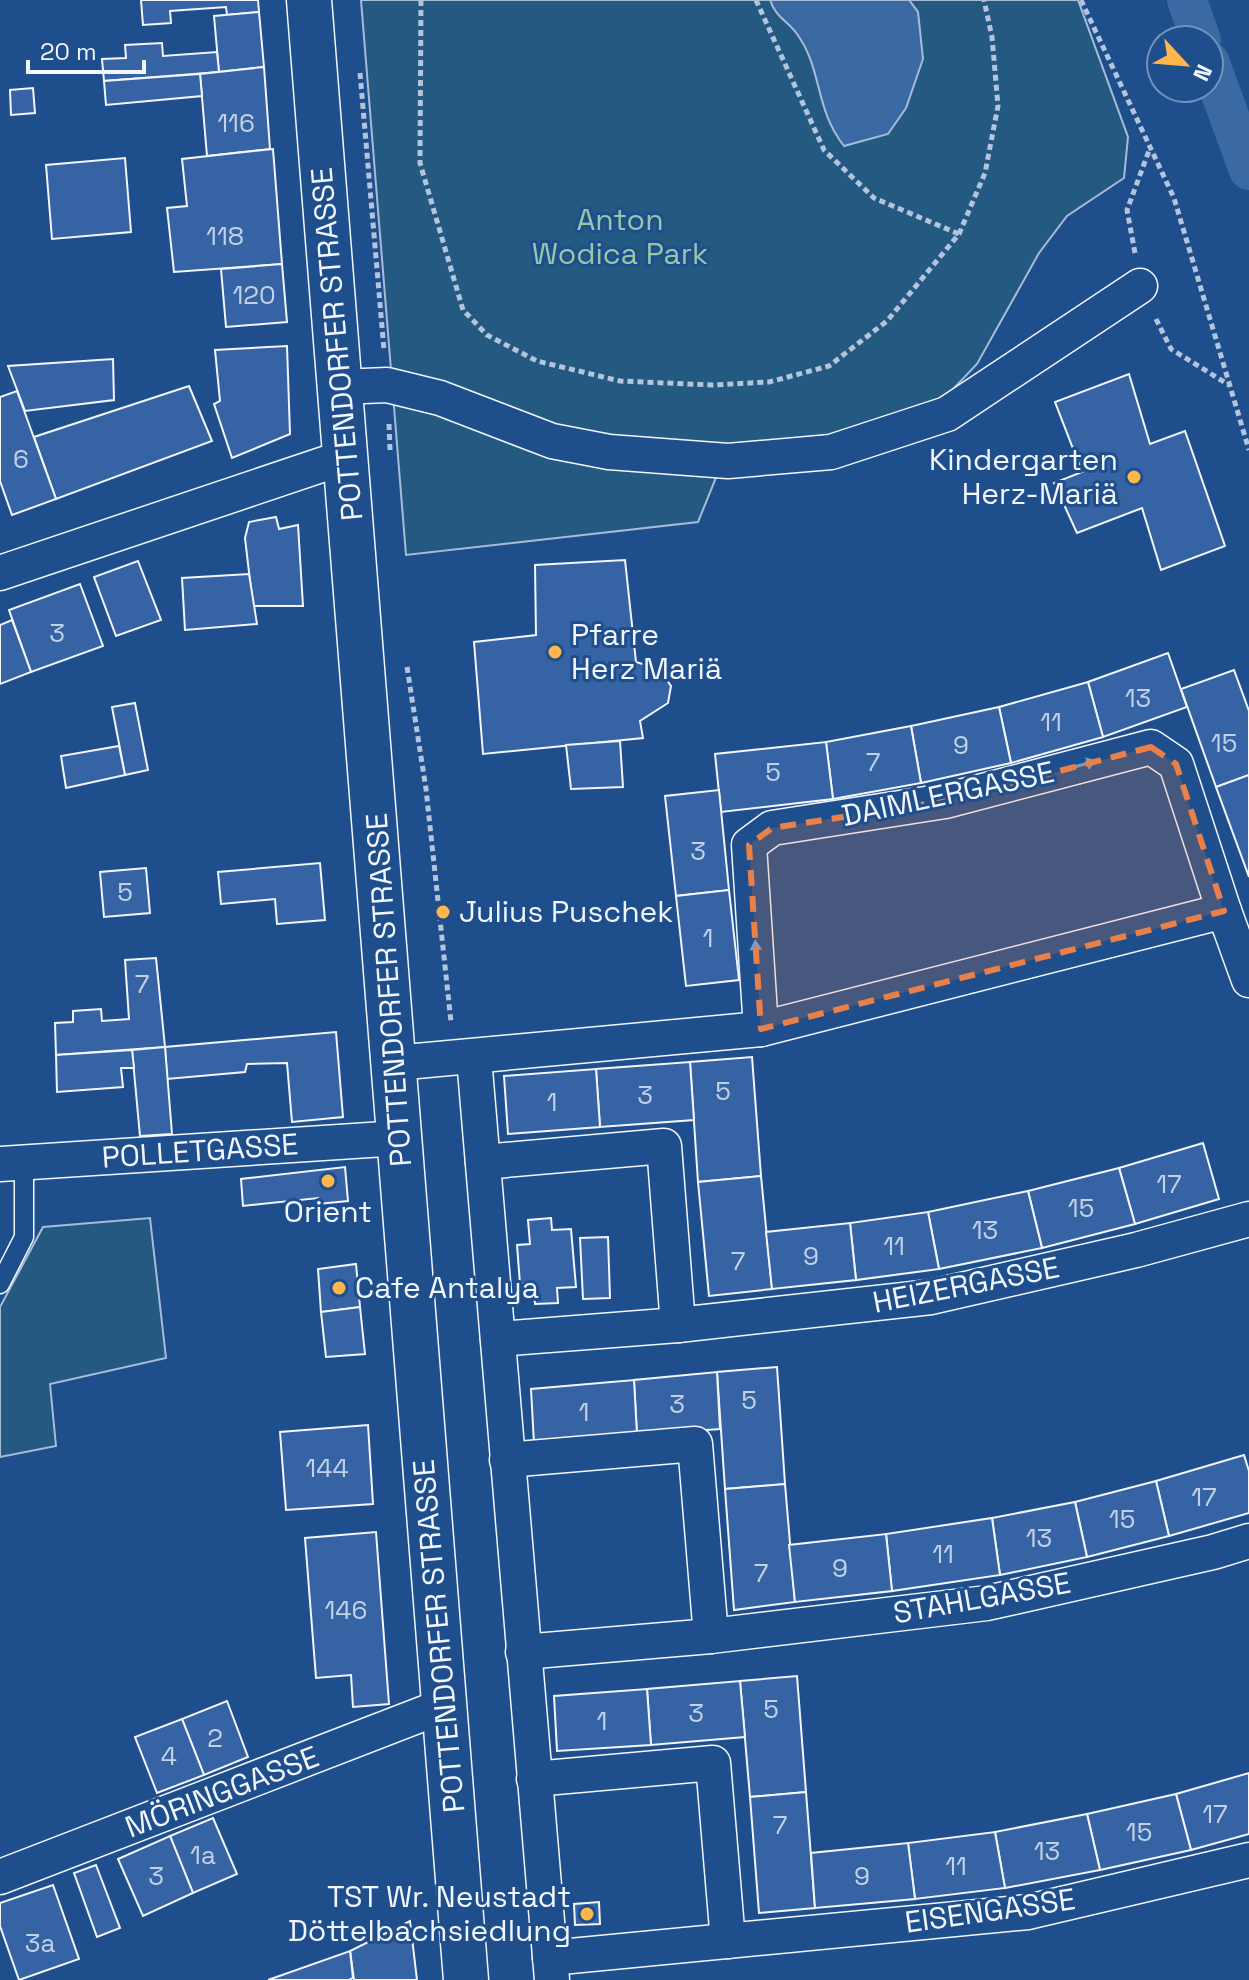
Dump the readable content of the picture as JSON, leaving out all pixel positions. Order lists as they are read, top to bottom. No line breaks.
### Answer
{"streets":{"main road":["POTTENDORFER STRASSE"],"street":["DAIMLERGASSE","POLLETGASSE","HEIZERGASSE","STAHLGASSE","MÖRINGGASSE","EISENGASSE"]},"crossings":[["POTTENDORFER STRASSE","POLLETGASSE"],["POTTENDORFER STRASSE","MÖRINGGASSE"]],"parks":["Anton Wodica Park"],"places":["Kindergarten Herz-Mariä","Pfarre Herz Mariä","Julius Puschek","Orient","Cafe Antalya","TST Wr. Neustadt Döttelbachsiedlung"],"house_numbers":["116","118","120","6","3","13","11","15","9","7","5","3","5","1","7","5","3","1","17","15","13","11","9","7","5","3","1","144","17","15","13","11","9","7","146","5","3","1","2","4","17","7","15","13","1a","11","3","9","3a"],"scale_bar":"20 m","north":"bottom right"}
